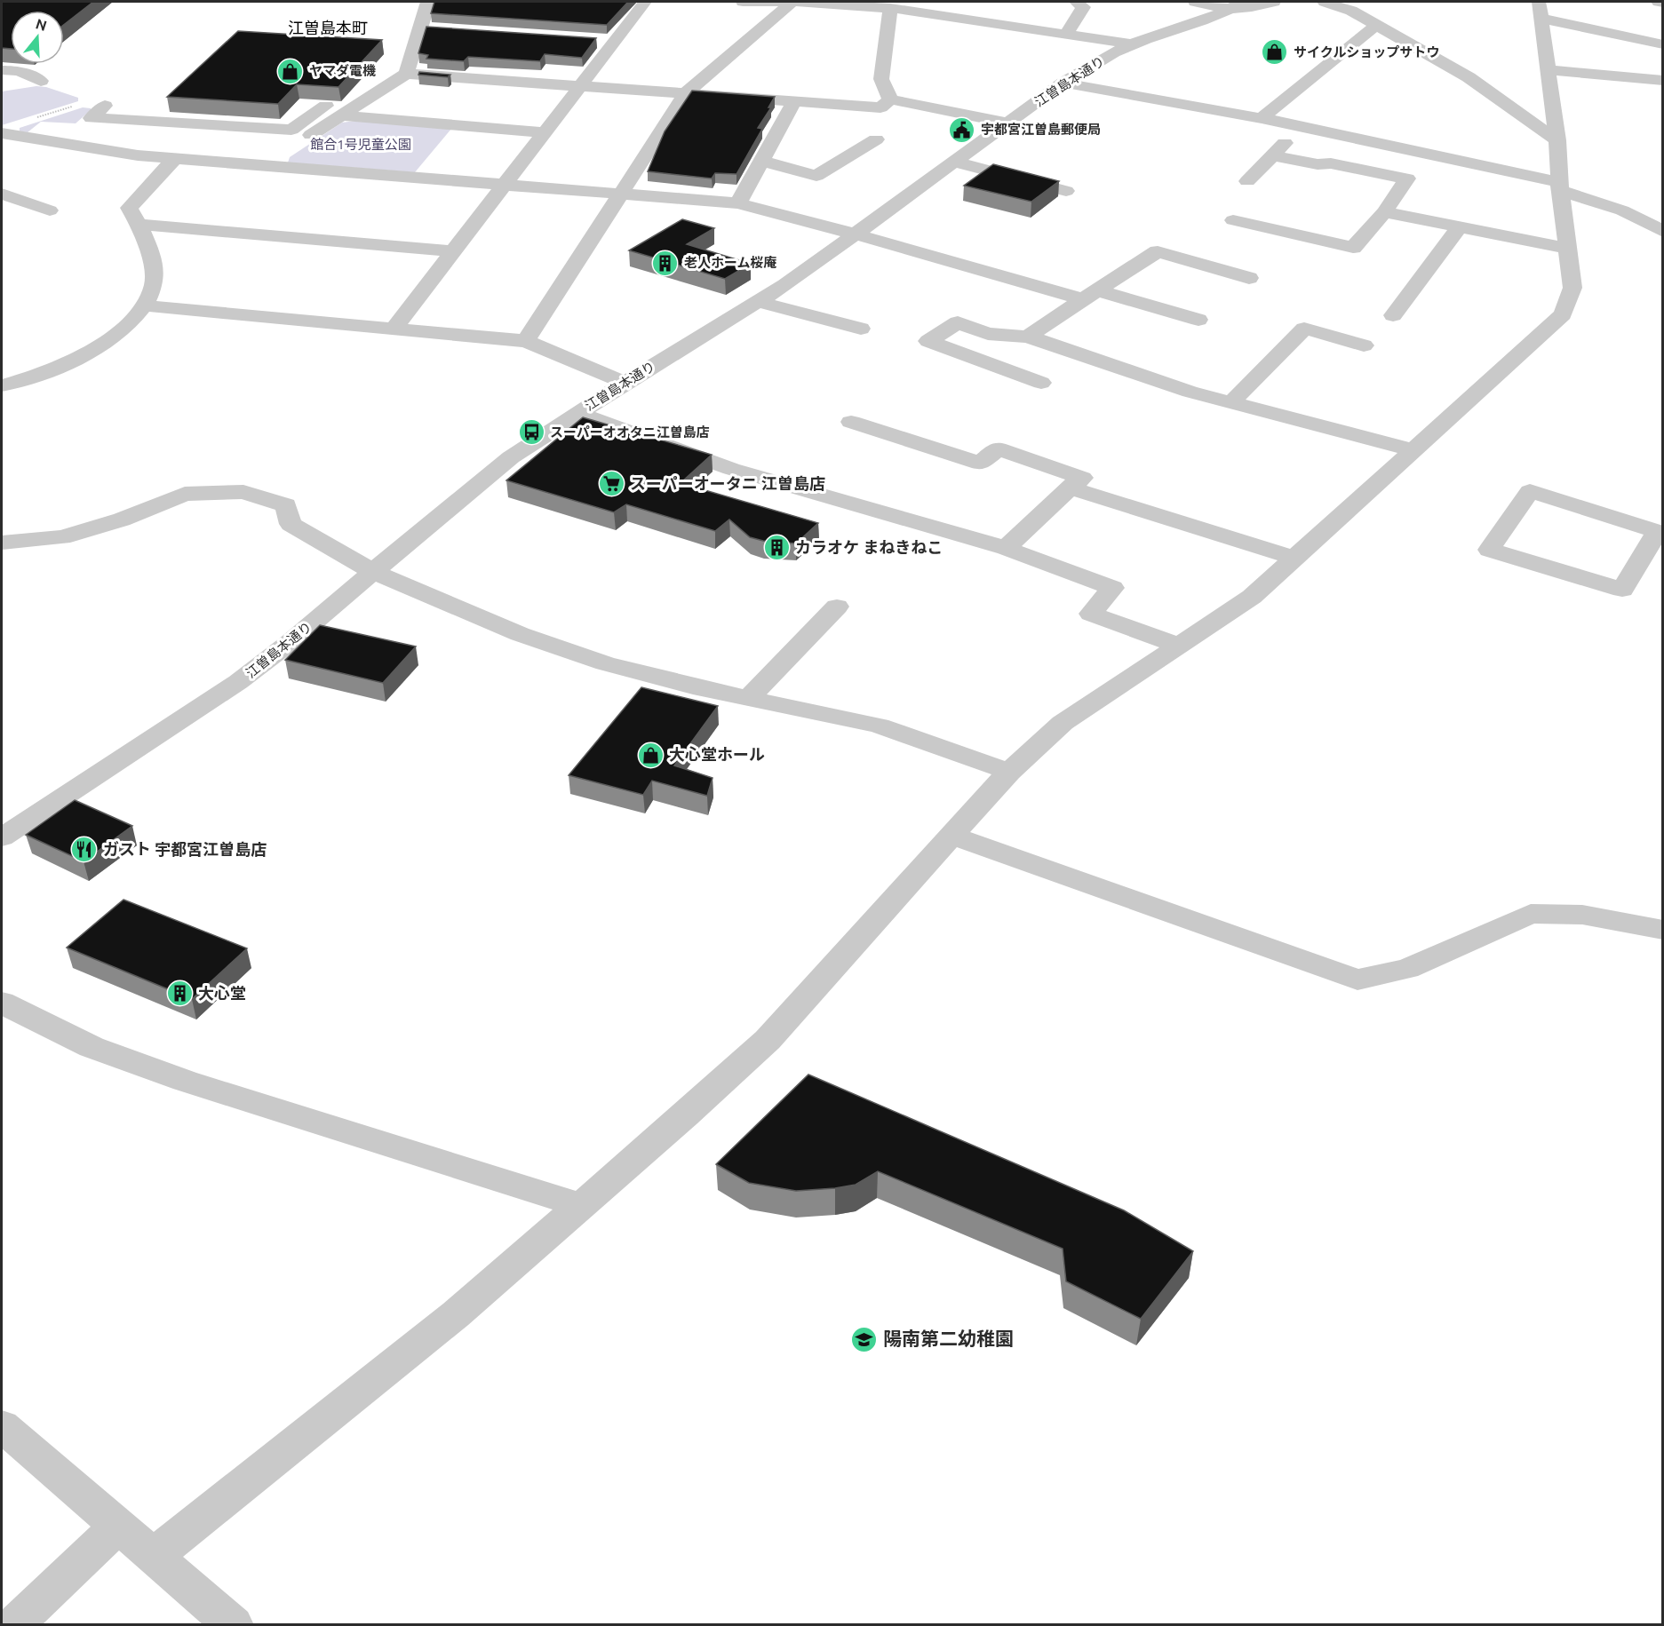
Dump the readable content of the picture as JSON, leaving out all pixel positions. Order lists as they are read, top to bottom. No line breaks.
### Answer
{"streets":{"street":["江曽島本通り"]},"districts":["江曽島本町"],"parks":["館合1号児童公園"],"places":{"shop":["サイクルショップサトウ","ヤマダ電機","大心堂ホール"],"public building":["宇都宮江曽島郵便局"],"building":["老人ホーム桜庵","カラオケ まねきねこ","大心堂"],"bus stop":["スーパーオオタニ江曽島店"],"supermarket":["スーパーオータニ 江曽島店"],"restaurant":["ガスト 宇都宮江曽島店"],"school or university":["陽南第二幼稚園"]},"north":"top"}
